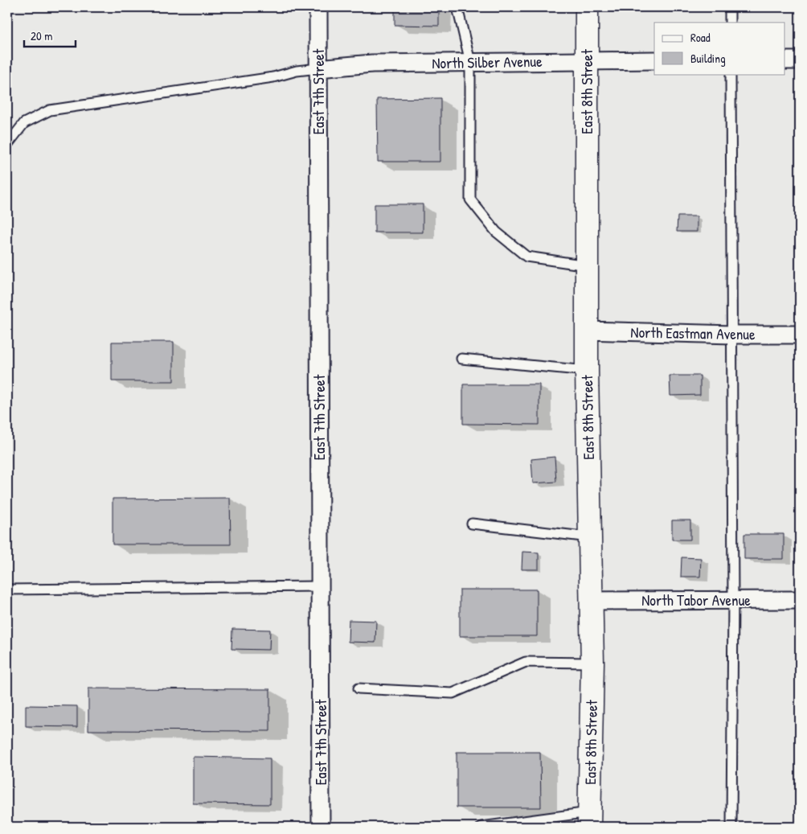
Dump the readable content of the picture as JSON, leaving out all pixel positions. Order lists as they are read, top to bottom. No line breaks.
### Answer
{"streets":{"street":["North Silber Avenue","East 7th Street","East 8th Street","North Eastman Avenue","North Tabor Avenue"]},"crossings":[["North Silber Avenue","East 7th Street"],["North Silber Avenue","East 8th Street"],["East 8th Street","North Eastman Avenue"],["East 8th Street","North Tabor Avenue"]],"legend":["Road","Building"],"scale_bar":"20 m"}
